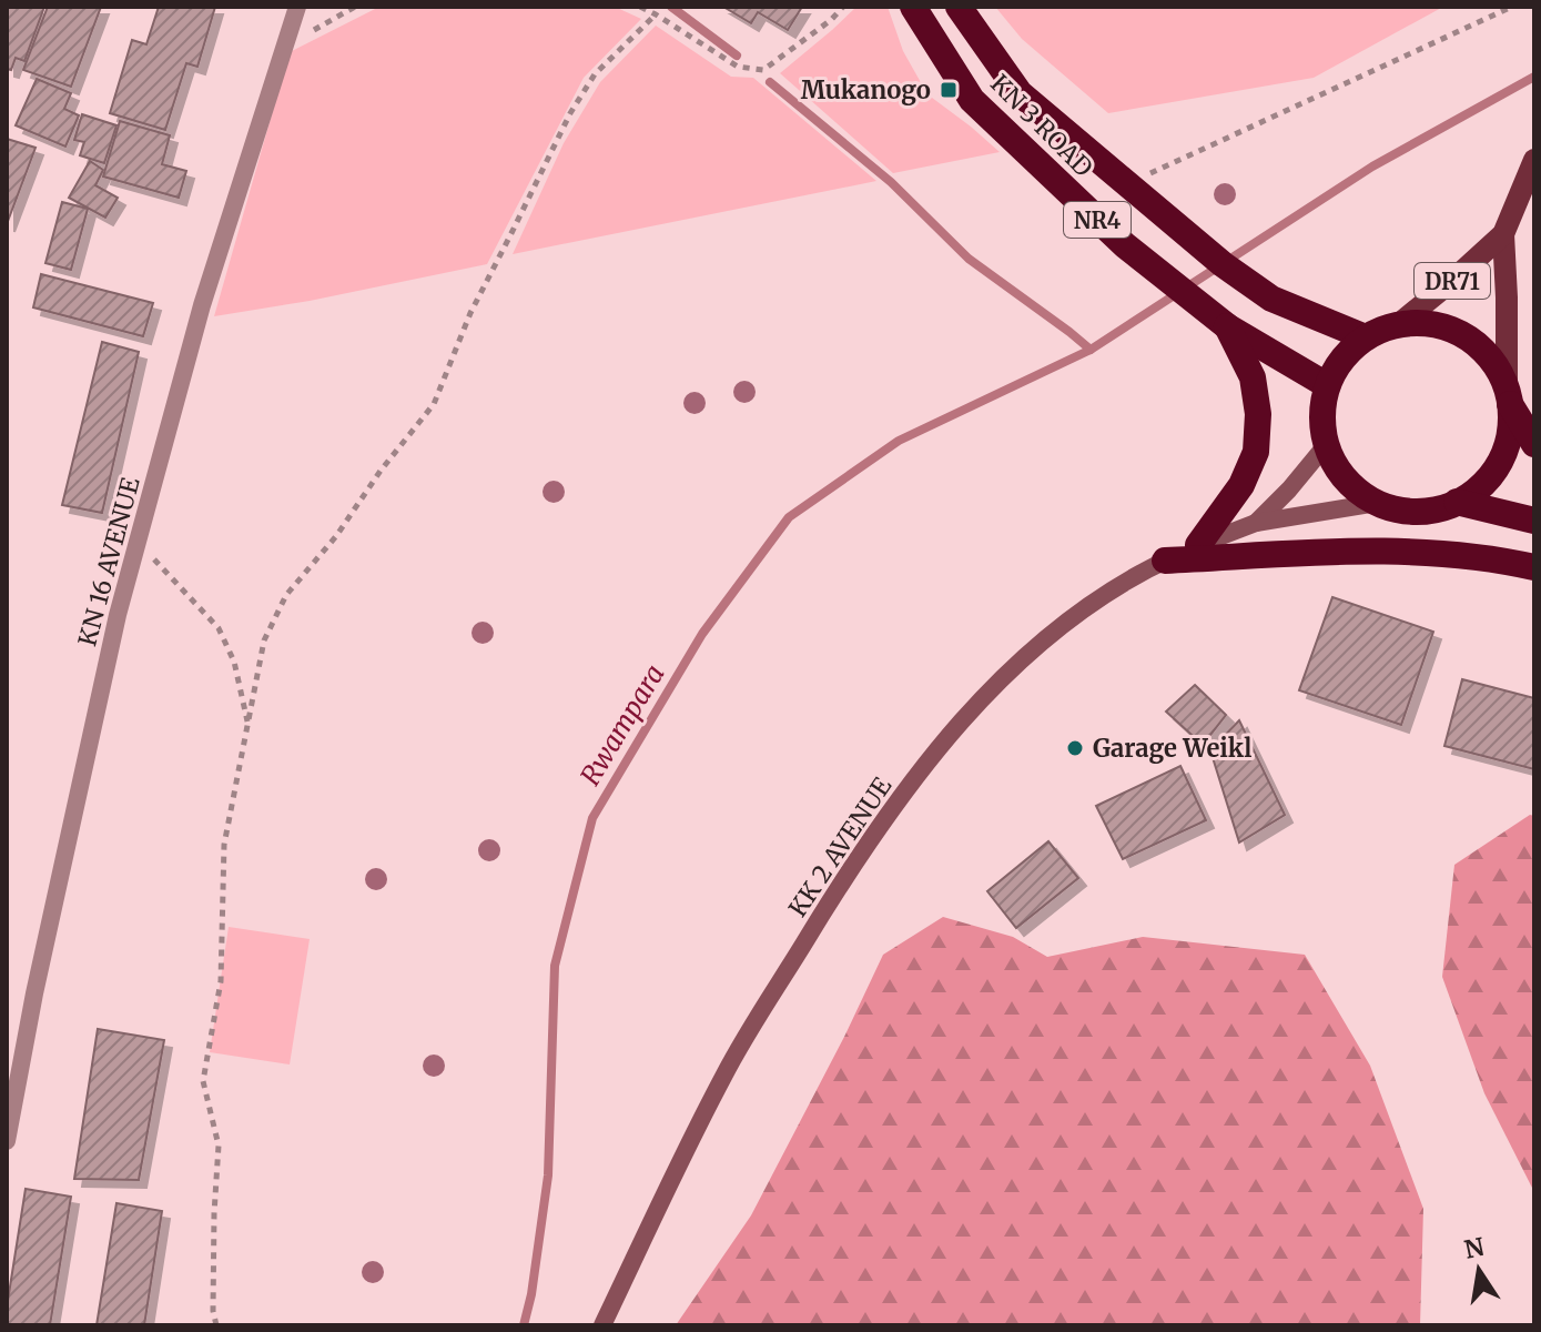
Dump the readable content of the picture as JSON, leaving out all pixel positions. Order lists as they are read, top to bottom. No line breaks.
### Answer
{"streets":{"highway":["KN 3 ROAD","NR4"],"main road":["DR71","KK 2 AVENUE"],"street":["KN 16 AVENUE"]},"crossings":[["KN 3 ROAD","DR71"],["KN 3 ROAD","KK 2 AVENUE"],["DR71","KK 2 AVENUE"]],"water":["Rwampara"],"places":{"transit":["Mukanogo"],"other":["Garage Weikl"]},"north":"top"}
